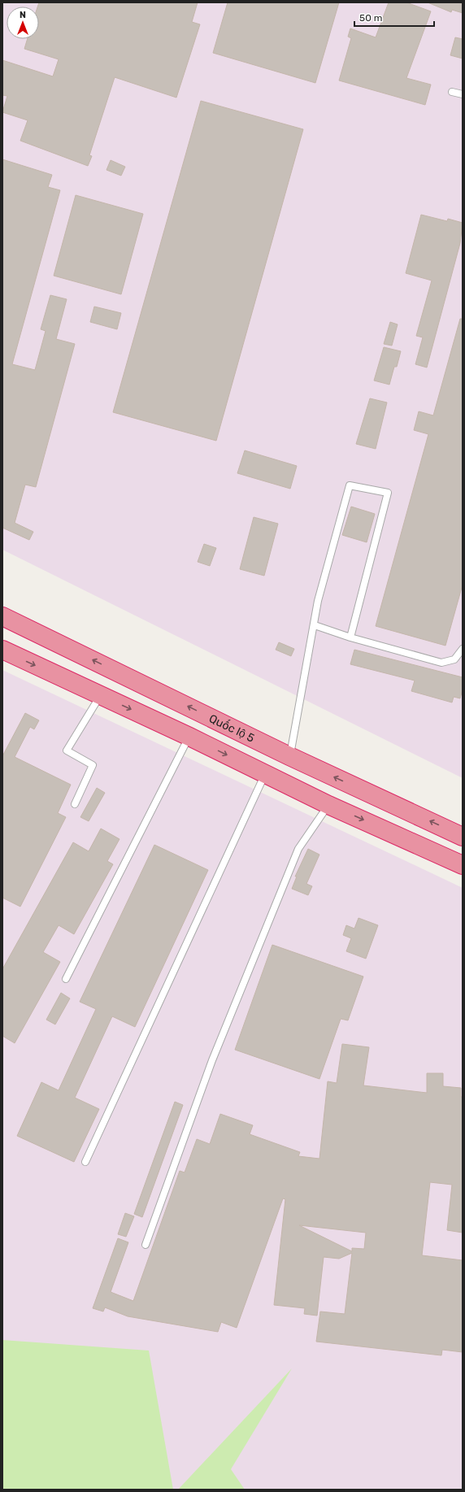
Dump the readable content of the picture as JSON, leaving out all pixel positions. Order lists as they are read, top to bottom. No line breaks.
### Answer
{"streets":{"highway":["Quốc lộ 5"]},"scale_bar":"50 m","north":"top"}
